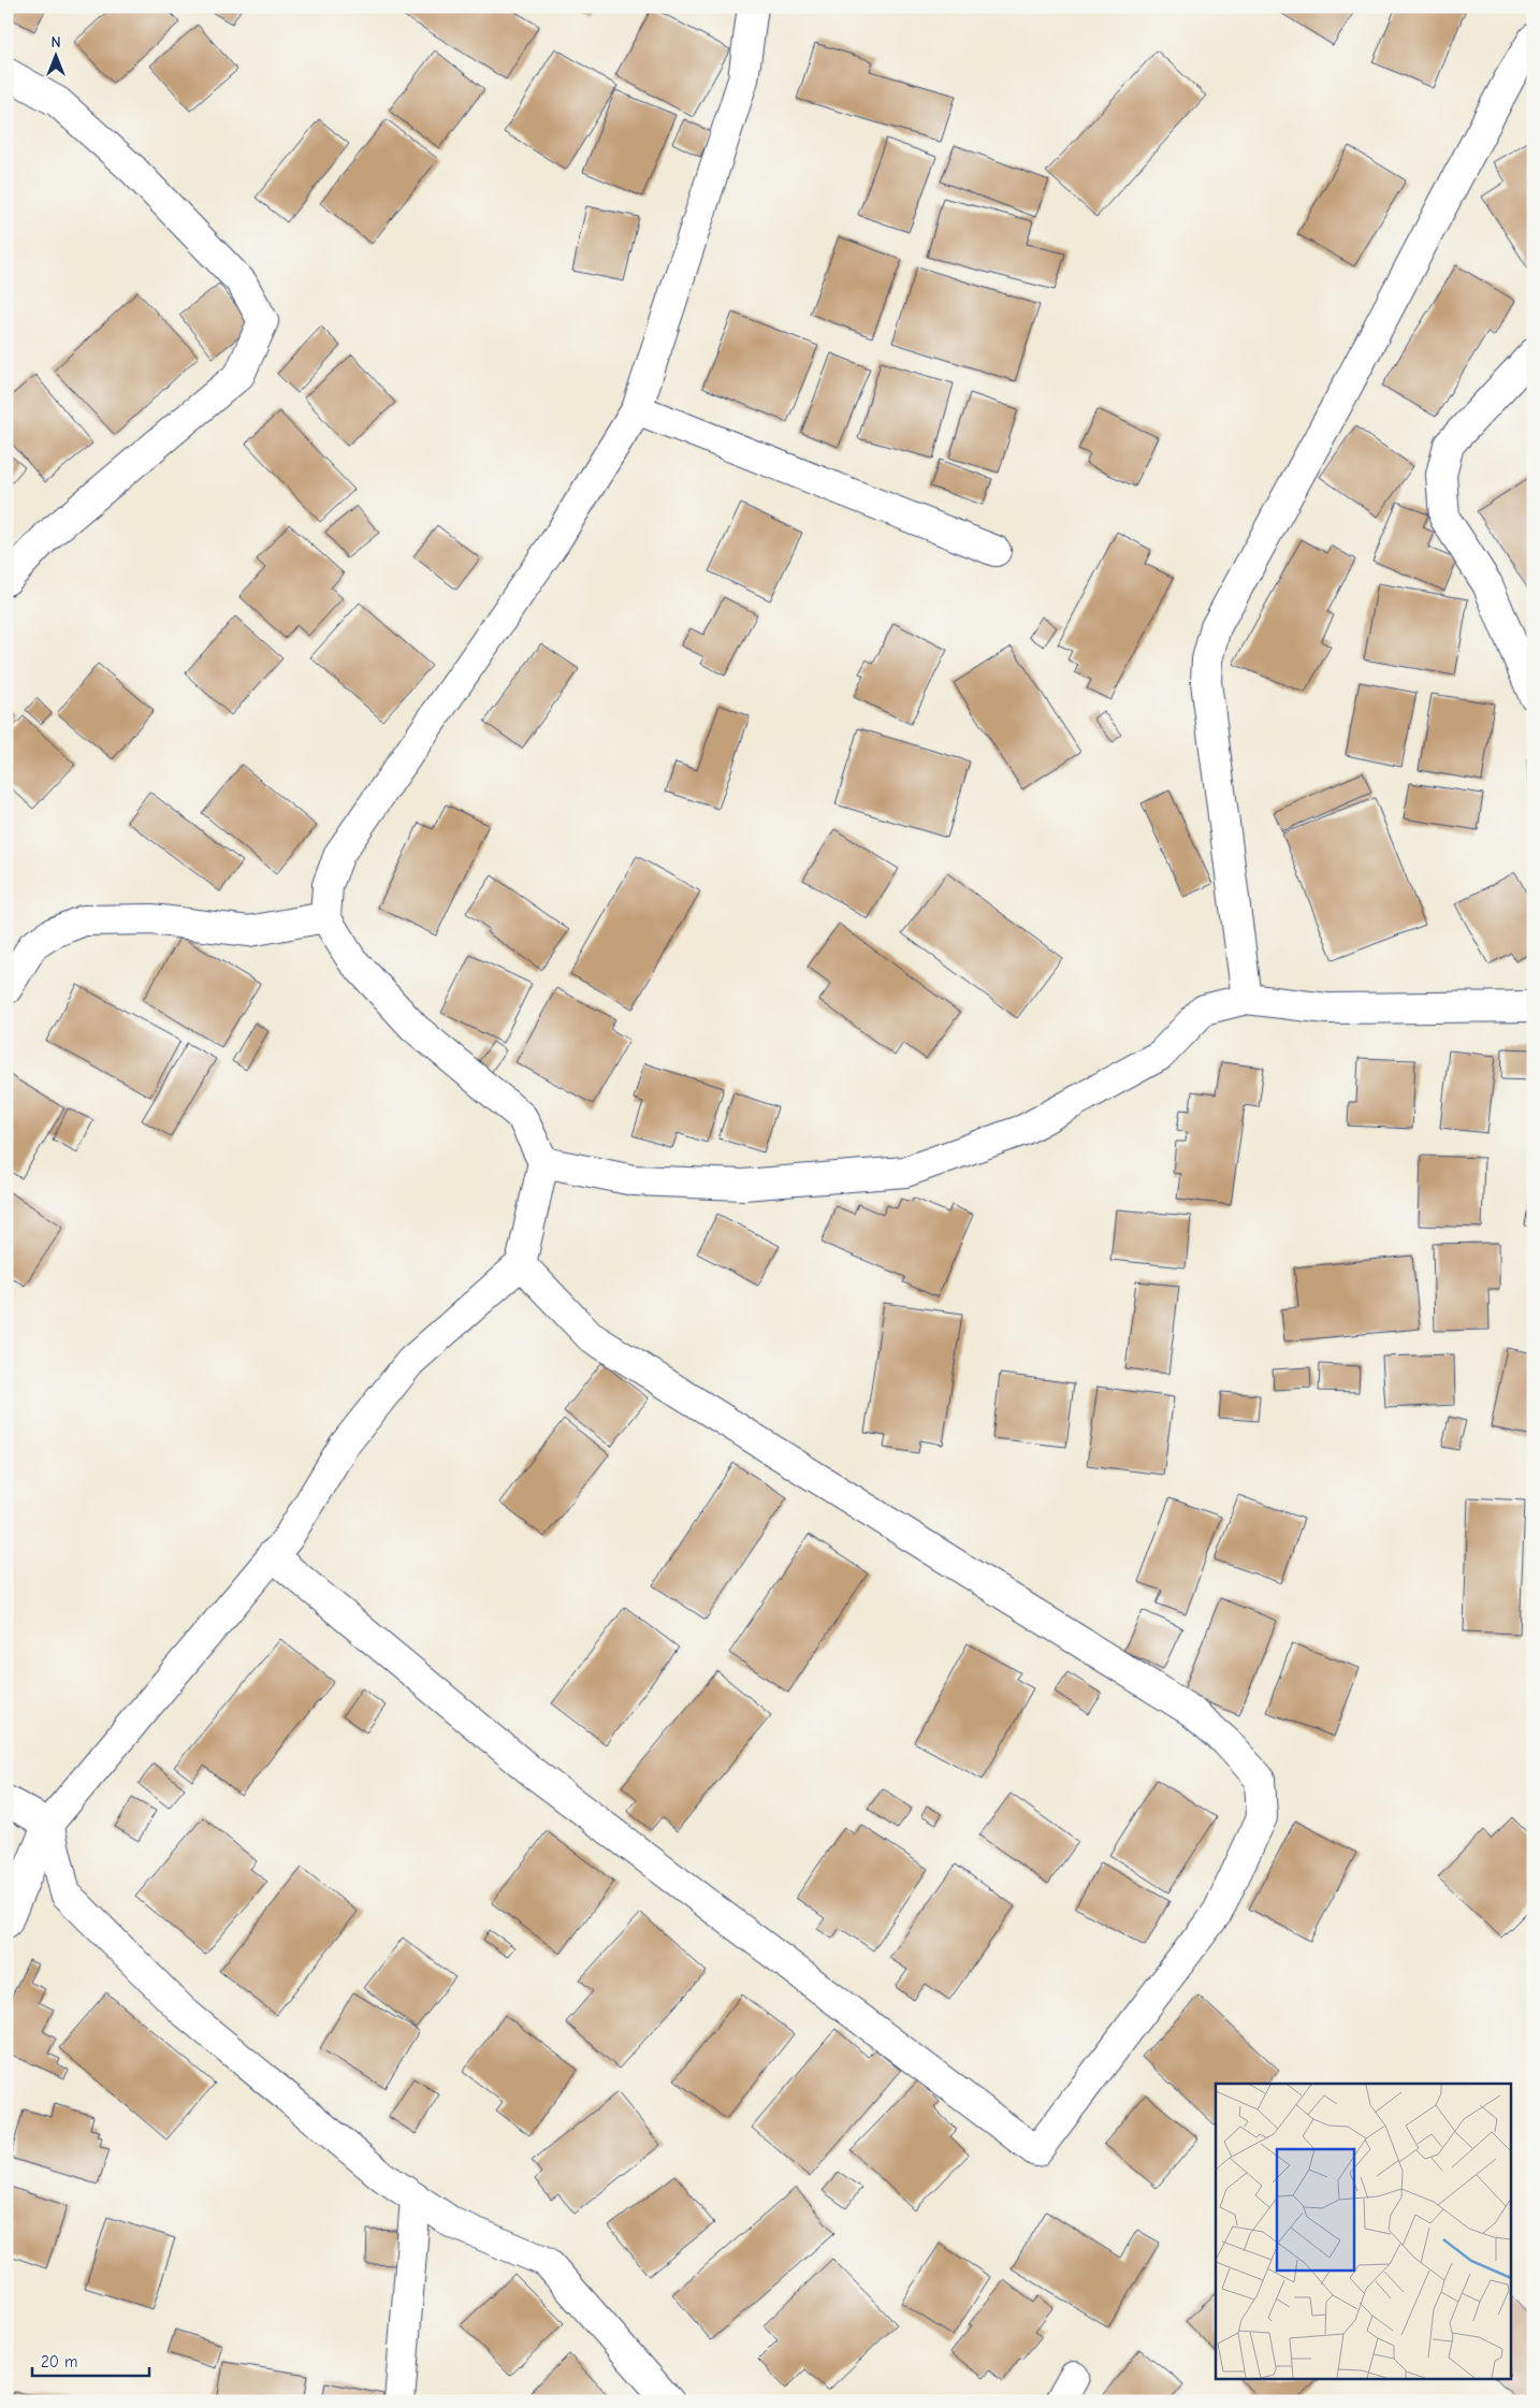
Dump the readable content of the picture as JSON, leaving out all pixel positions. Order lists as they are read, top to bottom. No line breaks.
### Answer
{"scale_bar":"20 m","north":"top"}
